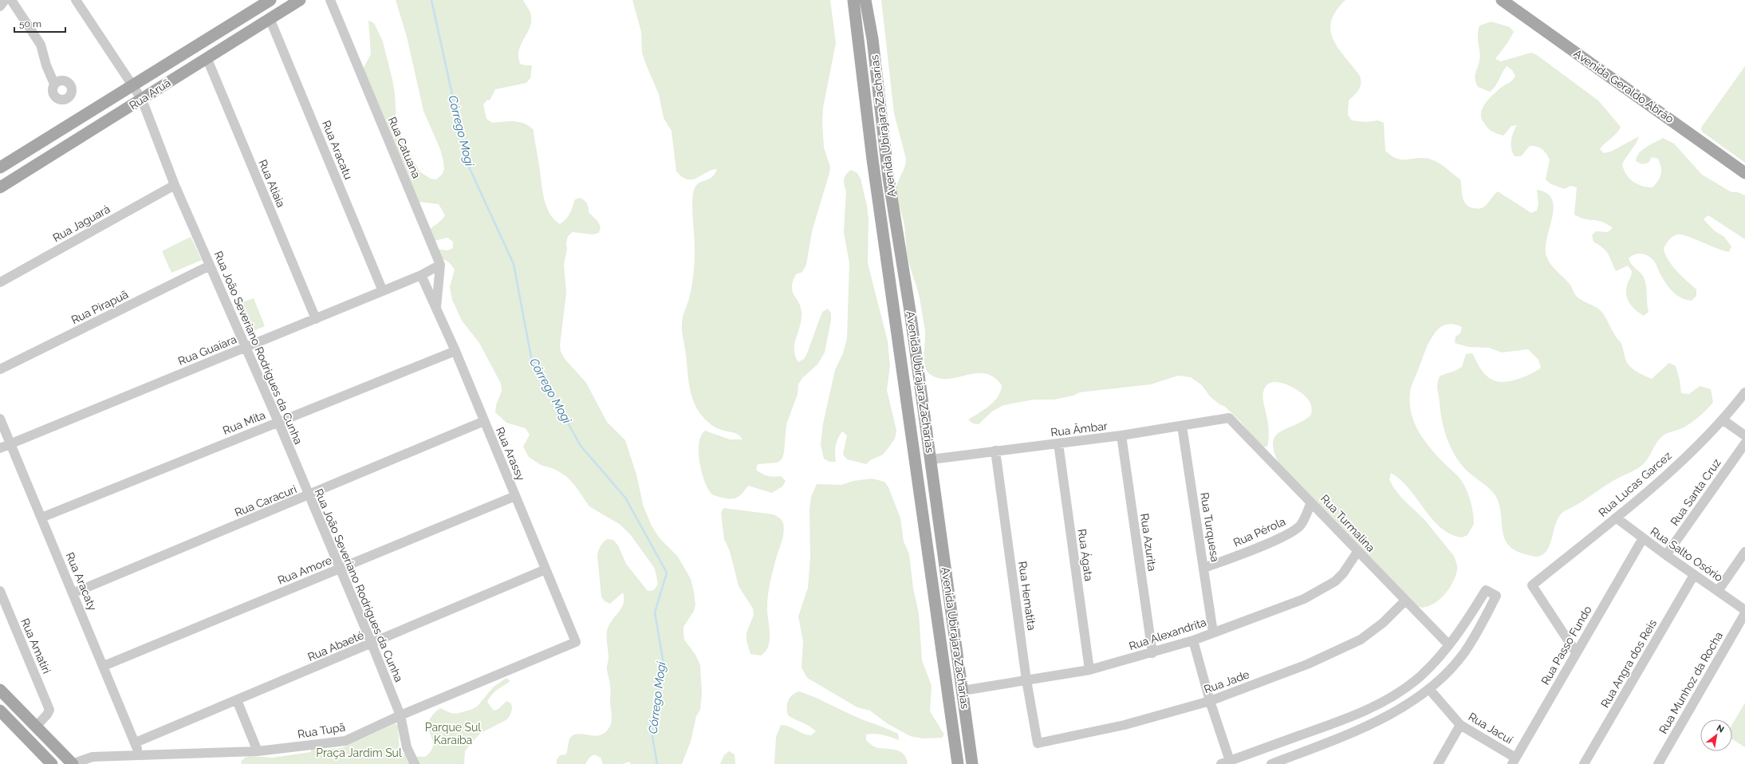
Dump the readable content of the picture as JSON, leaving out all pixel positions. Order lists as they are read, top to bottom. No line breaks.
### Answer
{"streets":{"main road":["Avenida Geraldo Abrão","Rua Aruã","Avenida Ubirajara Zacharias"],"street":["Rua Catuana","Rua Aracatu","Rua Atiaia","Rua Jaguará","Rua Pirapuã","Rua João Severiano Rodrigues da Cunha","Rua Guaíara","Rua Mita","Rua Âmbar","Rua Arassy","Rua Lucas Garcez","Rua Santa Cruz","Rua Caracuri","Rua Turmalina","Rua Turquesa","Rua Pérola","Rua Azurita","Rua Salto Osório","Rua Ágata","Rua Amore","Rua Aracaty","Rua Hematita","Rua Alexandrita","Rua Passo Fundo","Rua Amatiri","Rua Abaeté","Rua Angra dos Reis","Rua Jade","Rua Munhoz da Rocha","Rua Jacuí","Rua Tupã"]},"crossings":[["Rua Aruã","Rua Aracatu"],["Rua Aruã","Rua Atiaia"],["Rua Aruã","Rua João Severiano Rodrigues da Cunha"],["Avenida Ubirajara Zacharias","Rua Âmbar"],["Avenida Ubirajara Zacharias","Rua Alexandrita"],["Rua Catuana","Rua Guaíara"],["Rua Catuana","Rua Arassy"],["Rua Aracatu","Rua Guaíara"],["Rua Atiaia","Rua Guaíara"],["Rua Jaguará","Rua João Severiano Rodrigues da Cunha"],["Rua Pirapuã","Rua João Severiano Rodrigues da Cunha"],["Rua João Severiano Rodrigues da Cunha","Rua Guaíara"],["Rua João Severiano Rodrigues da Cunha","Rua Mita"],["Rua João Severiano Rodrigues da Cunha","Rua Caracuri"],["Rua João Severiano Rodrigues da Cunha","Rua Amore"],["Rua João Severiano Rodrigues da Cunha","Rua Abaeté"],["Rua João Severiano Rodrigues da Cunha","Rua Tupã"],["Rua Guaíara","Rua Arassy"],["Rua Guaíara","Rua Aracaty"],["Rua Mita","Rua Arassy"],["Rua Mita","Rua Aracaty"],["Rua Âmbar","Rua Turmalina"],["Rua Âmbar","Rua Turquesa"],["Rua Âmbar","Rua Azurita"],["Rua Âmbar","Rua Ágata"],["Rua Âmbar","Rua Hematita"],["Rua Arassy","Rua Caracuri"],["Rua Arassy","Rua Amore"],["Rua Arassy","Rua Abaeté"],["Rua Arassy","Rua Tupã"],["Rua Lucas Garcez","Rua Salto Osório"],["Rua Lucas Garcez","Rua Passo Fundo"],["Rua Santa Cruz","Rua Salto Osório"],["Rua Caracuri","Rua Aracaty"],["Rua Turmalina","Rua Pérola"],["Rua Turmalina","Rua Alexandrita"],["Rua Turmalina","Rua Jade"],["Rua Turquesa","Rua Pérola"],["Rua Turquesa","Rua Alexandrita"],["Rua Azurita","Rua Alexandrita"],["Rua Salto Osório","Rua Passo Fundo"],["Rua Salto Osório","Rua Angra dos Reis"],["Rua Ágata","Rua Alexandrita"],["Rua Amore","Rua Aracaty"],["Rua Aracaty","Rua Abaeté"],["Rua Aracaty","Rua Tupã"],["Rua Hematita","Rua Alexandrita"],["Rua Hematita","Rua Jade"],["Rua Passo Fundo","Rua Jacuí"]],"water":["Córrego Mogi"],"parks":["Parque Sul Karaíba","Praça Jardim Sul"],"scale_bar":"50 m","north":"top right"}
